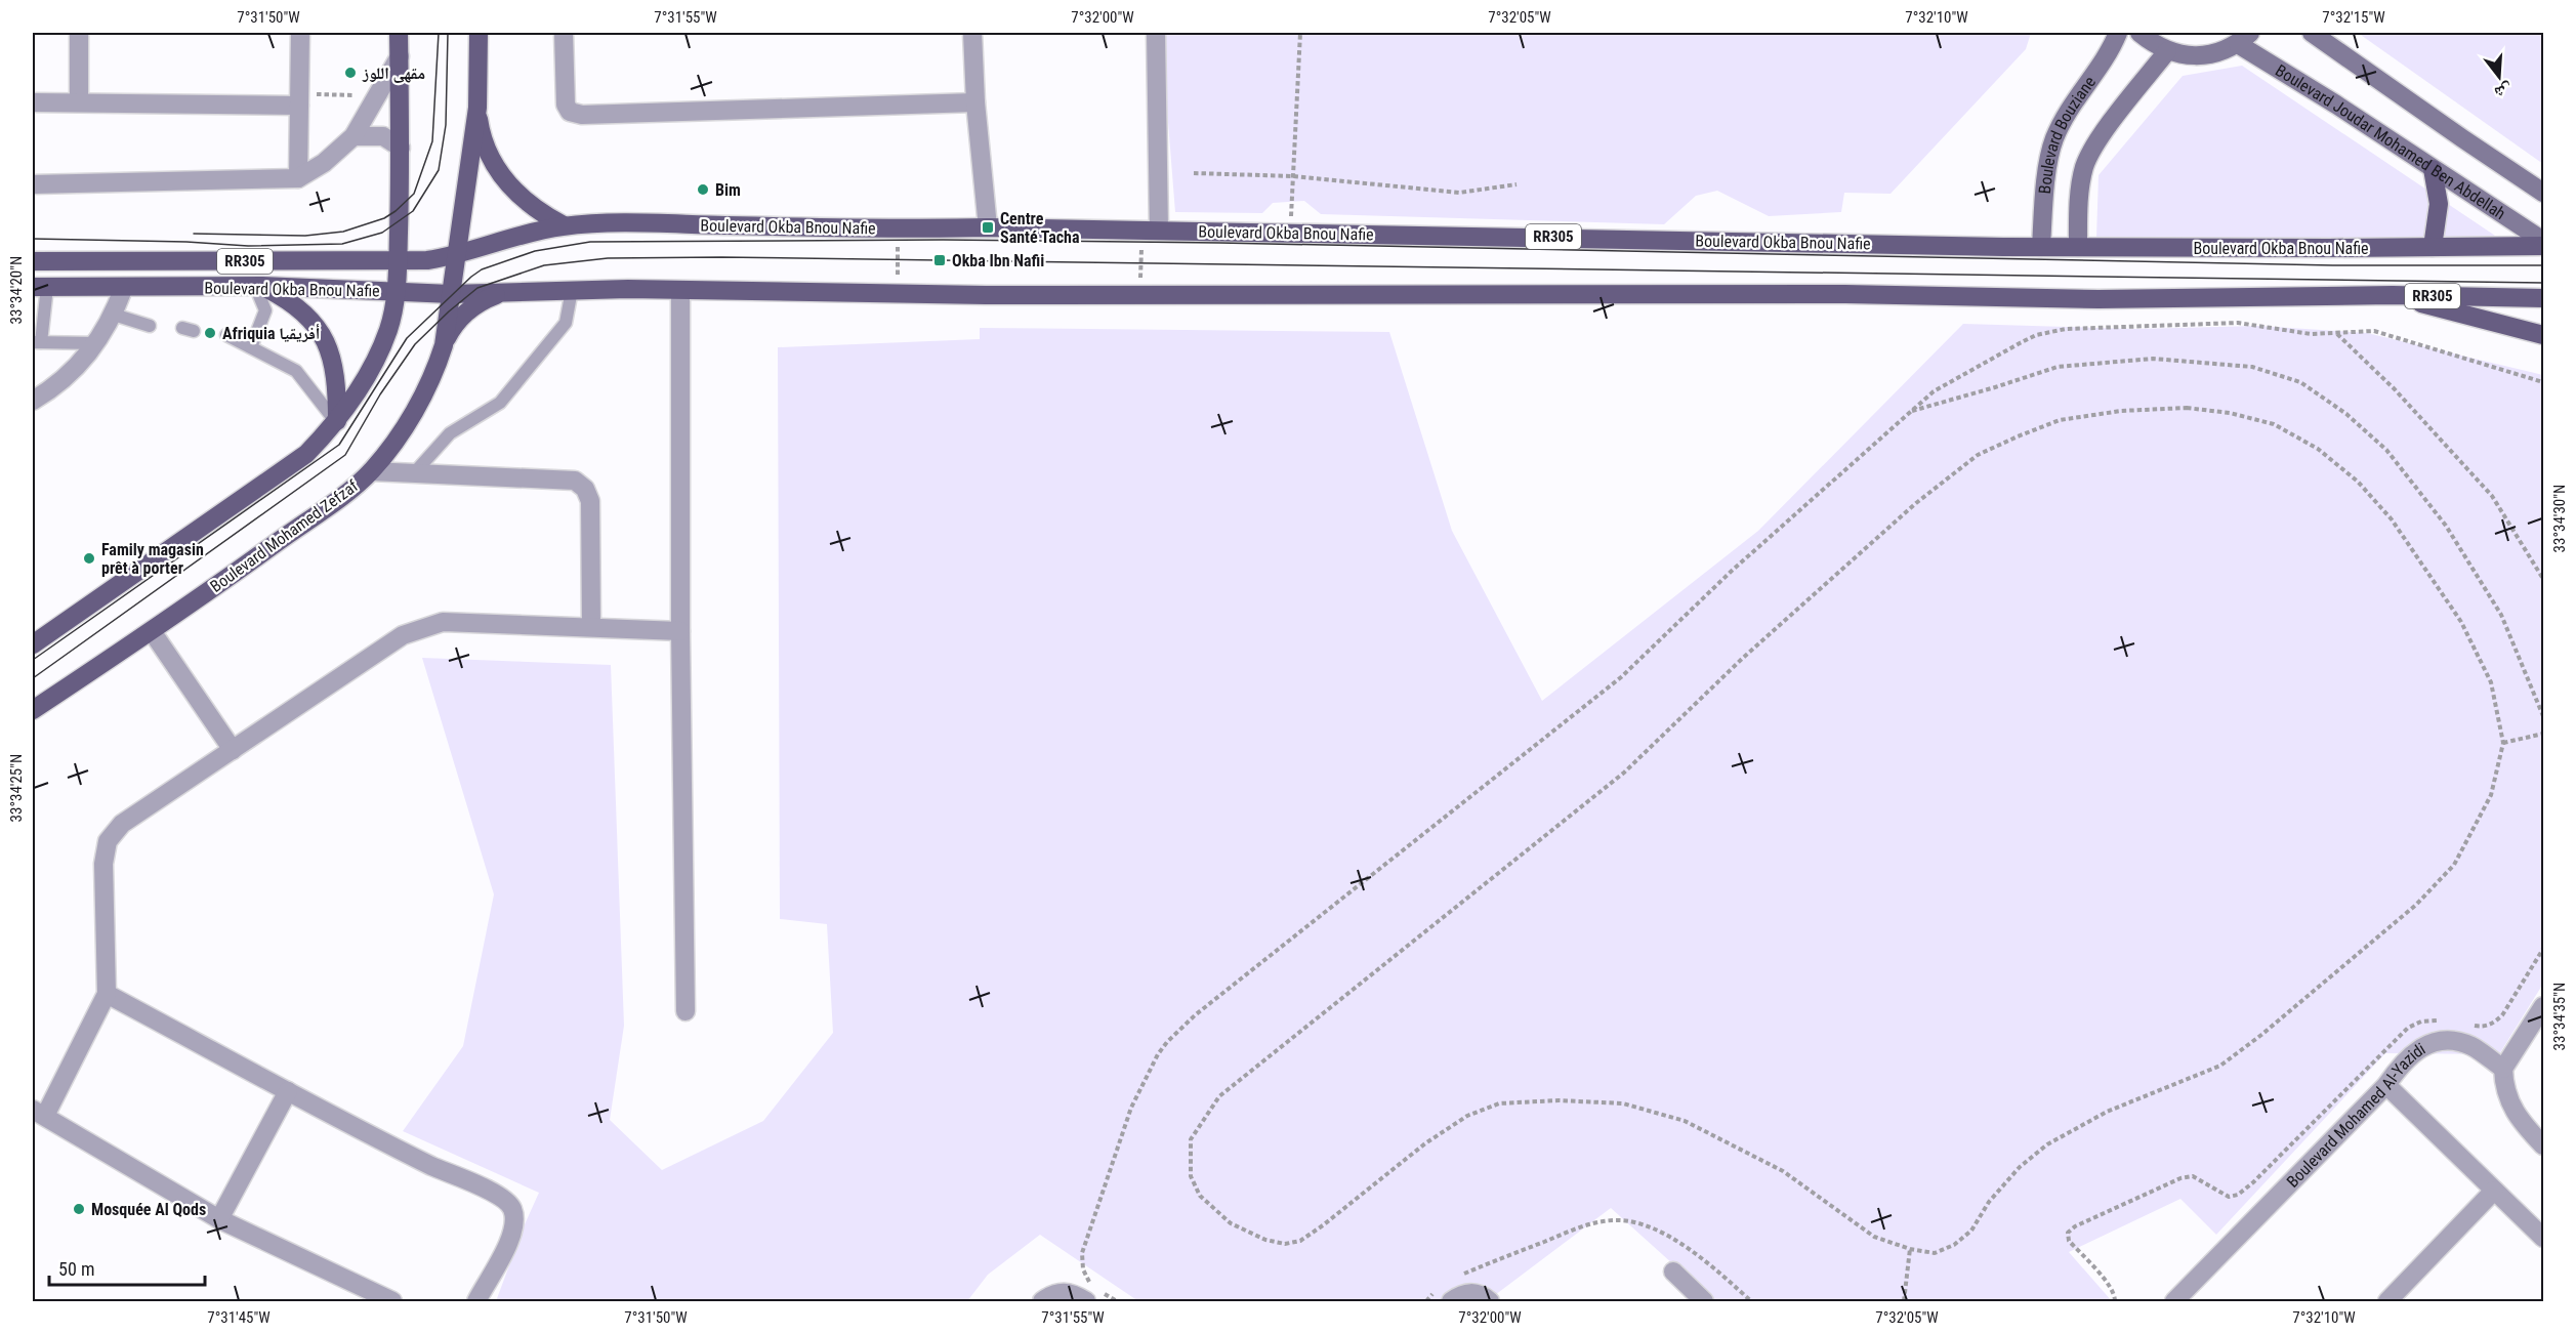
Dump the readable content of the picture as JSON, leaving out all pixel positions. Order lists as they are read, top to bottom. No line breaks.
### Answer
{"streets":{"main road":["Boulevard Bouziane","Boulevard Joudar Mohamed Ben Abdellah","Boulevard Okba Bnou Nafie","RR305","Boulevard Mohamed Zefzaf"],"street":["Boulevard Mohamed Al-Yazidi"]},"crossings":[["Boulevard Bouziane","Boulevard Okba Bnou Nafie"],["Boulevard Joudar Mohamed Ben Abdellah","Boulevard Okba Bnou Nafie"],["Boulevard Okba Bnou Nafie","Boulevard Mohamed Zefzaf"]],"places":{"other":["مقهى اللوز","Bim","Afriquia أفريقيا","Family magasin prêt à porter","Mosquée Al Qods"],"transit":["Centre Santé Tacha","Okba Ibn Nafii"]},"scale_bar":"50 m","north":"bottom","coordinates":["7°31'50\"W","7°31'55\"W","7°32'00\"W","7°32'05\"W","7°32'10\"W","7°32'15\"W","33°34'20\"N","33°34'30\"N","33°34'25\"N","33°34'35\"N","7°31'45\"W"]}
